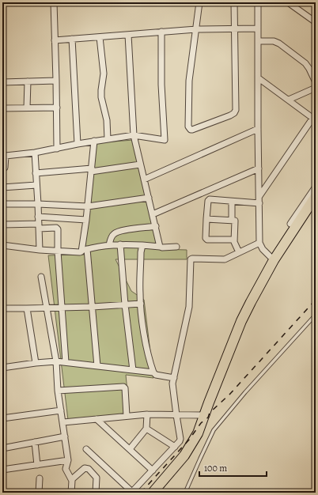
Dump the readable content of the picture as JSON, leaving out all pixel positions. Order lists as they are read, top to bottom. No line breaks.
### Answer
{"scale_bar":"100 m"}
